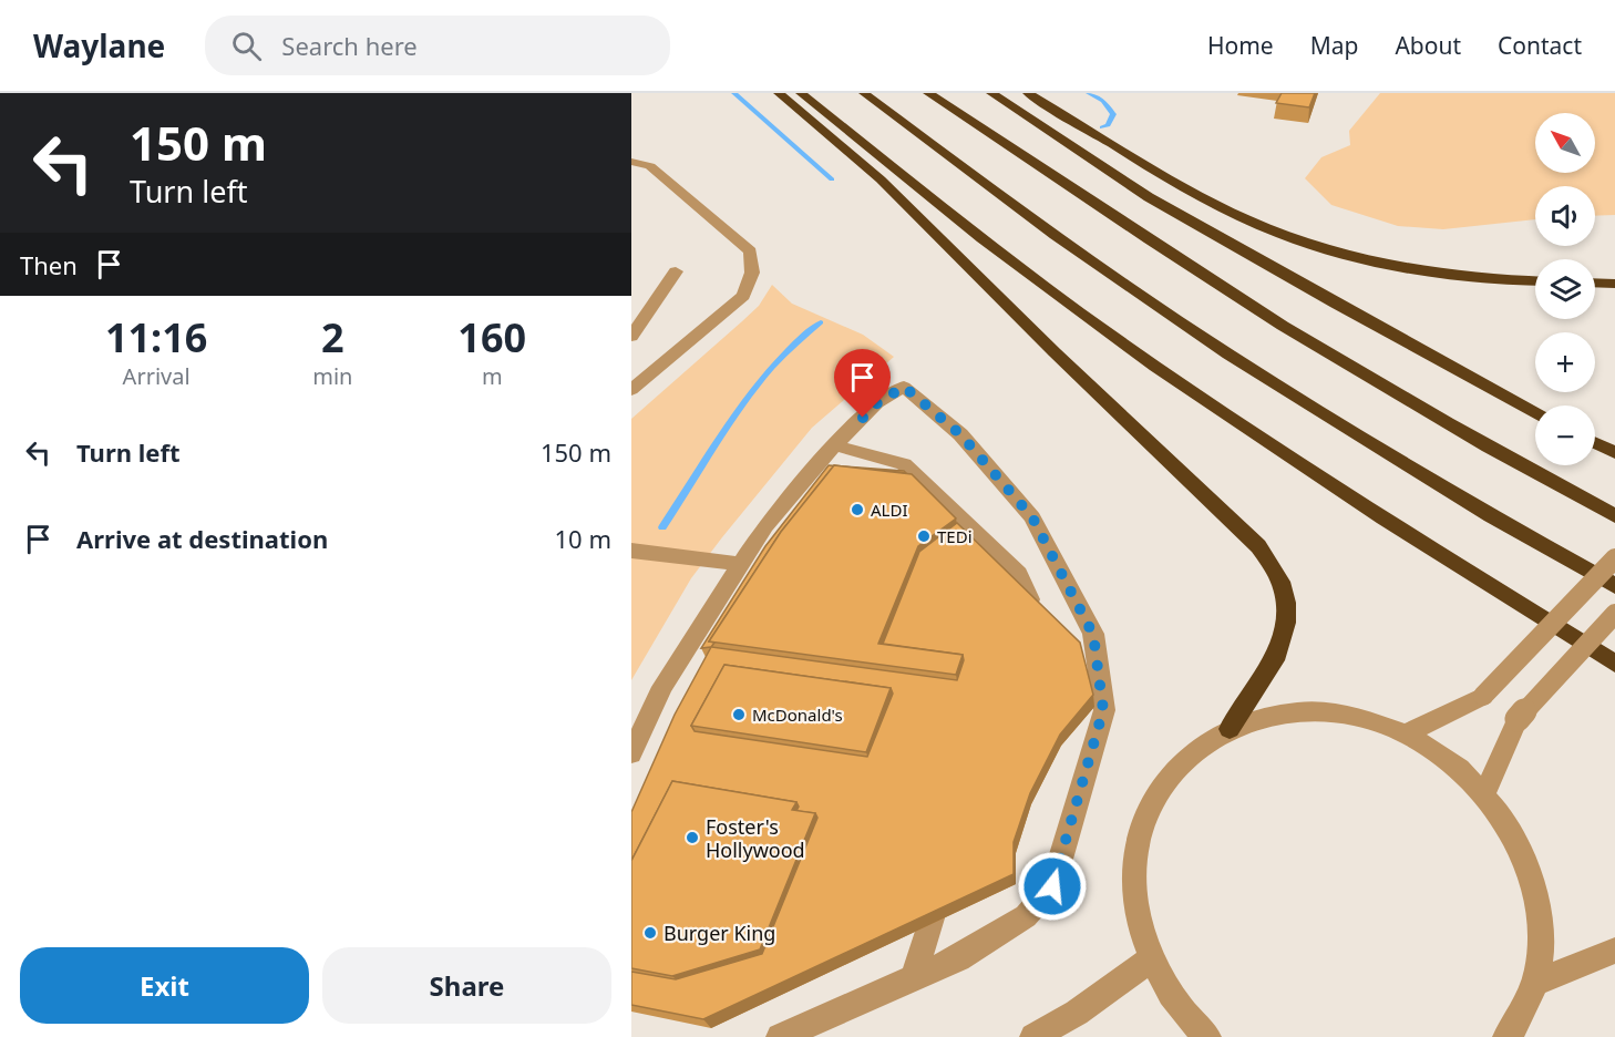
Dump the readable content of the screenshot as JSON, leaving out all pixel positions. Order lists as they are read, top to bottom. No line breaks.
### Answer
{"places":["ALDI","TEDi","McDonald's","Foster's Hollywood","Burger King"],"north":"top left","page":{"header":"Waylane","search":"Search here","nav":["Home","Map","About","Contact"],"turn":["150 m","Turn left"],"map_buttons":["+","−"],"then":"Then","eta":["11:16","Arrival","2","min","160","m"],"list":[{"name":"Turn left","value":"150 m"},{"name":"Arrive at destination","value":"10 m"}],"buttons":["Exit","Share"]}}
